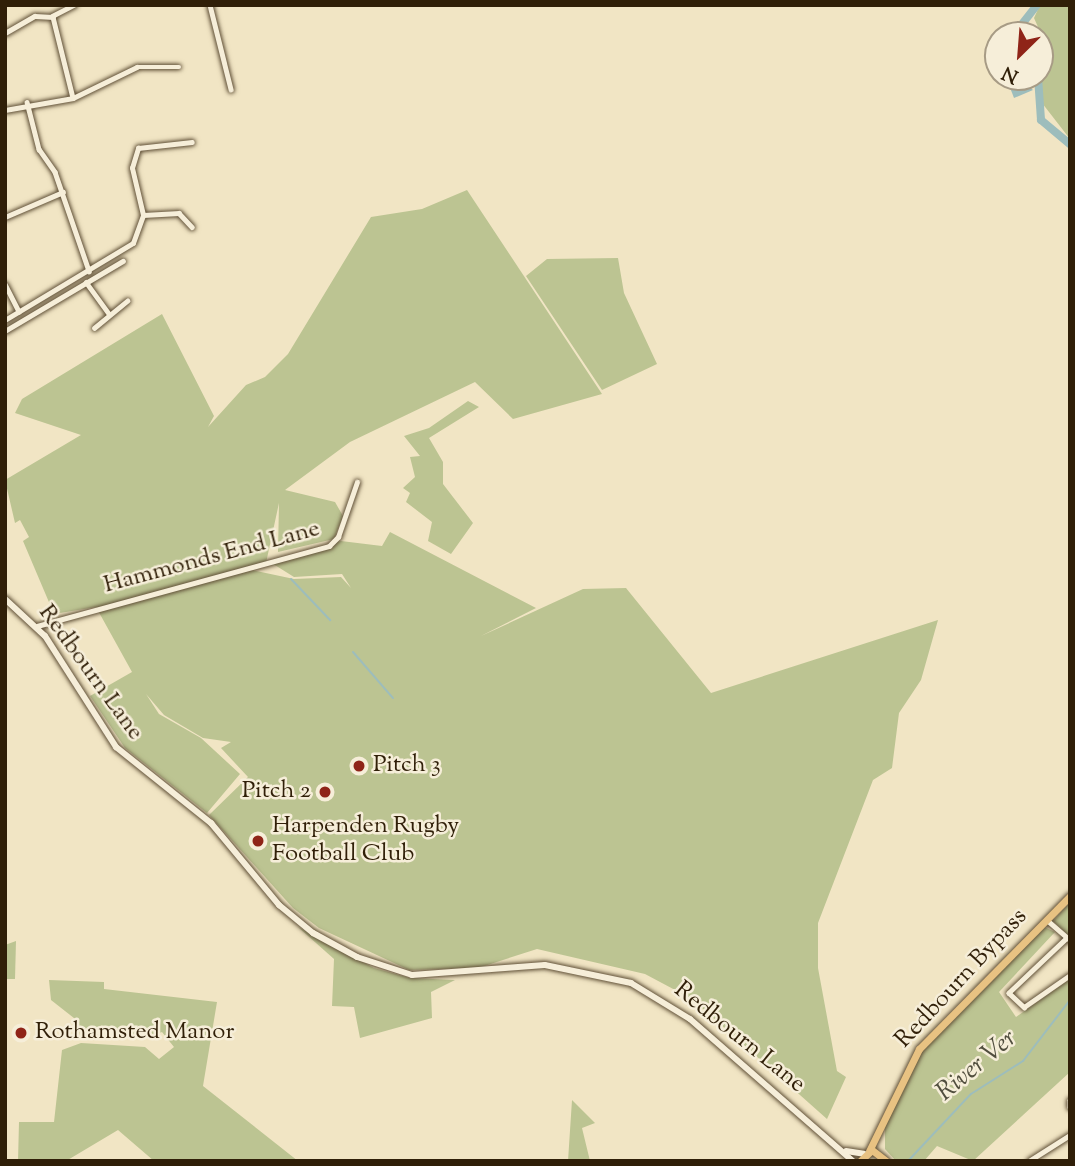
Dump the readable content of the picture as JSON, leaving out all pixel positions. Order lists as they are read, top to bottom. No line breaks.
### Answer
{"streets":{"main road":["Redbourn Lane","Redbourn Bypass"],"street":["Hammonds End Lane"]},"crossings":[["Hammonds End Lane","Redbourn Lane"],["Redbourn Lane","Redbourn Bypass"]],"water":["River Ver"],"places":["Pitch 3","Pitch 2","Harpenden Rugby Football Club","Rothamsted Manor"],"north":"bottom left"}
